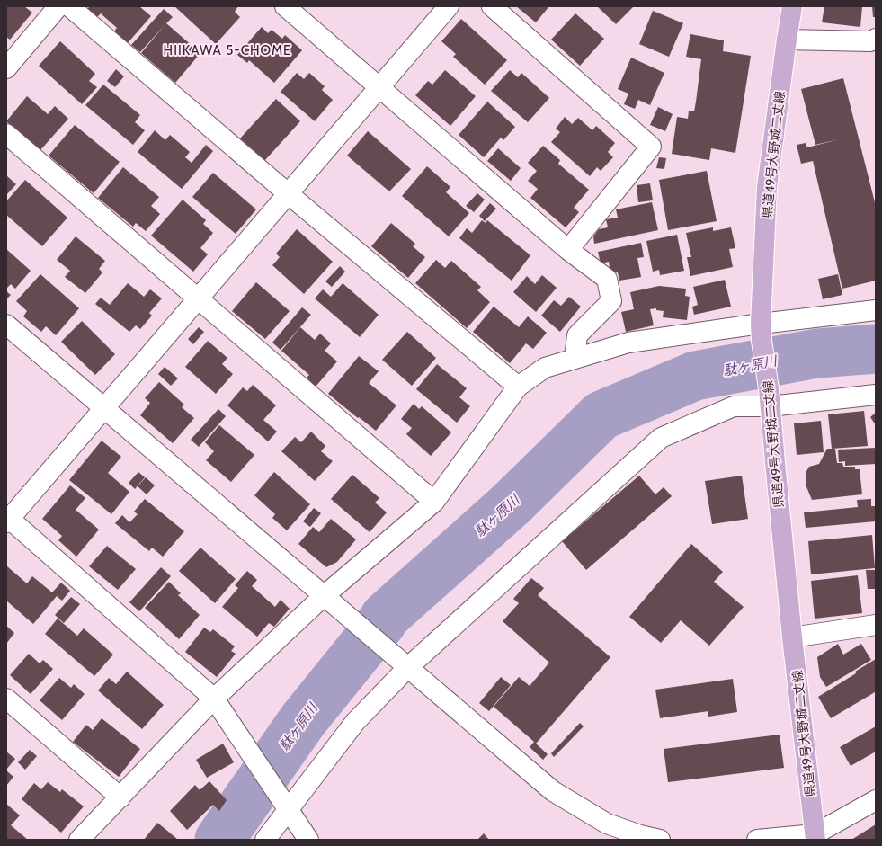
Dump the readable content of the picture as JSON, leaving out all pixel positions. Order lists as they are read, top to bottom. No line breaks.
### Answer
{"streets":{"main road":["県道49号大野城二丈線"]},"districts":["HIIKAWA 5-CHOME"],"water":["駄ヶ原川"]}
